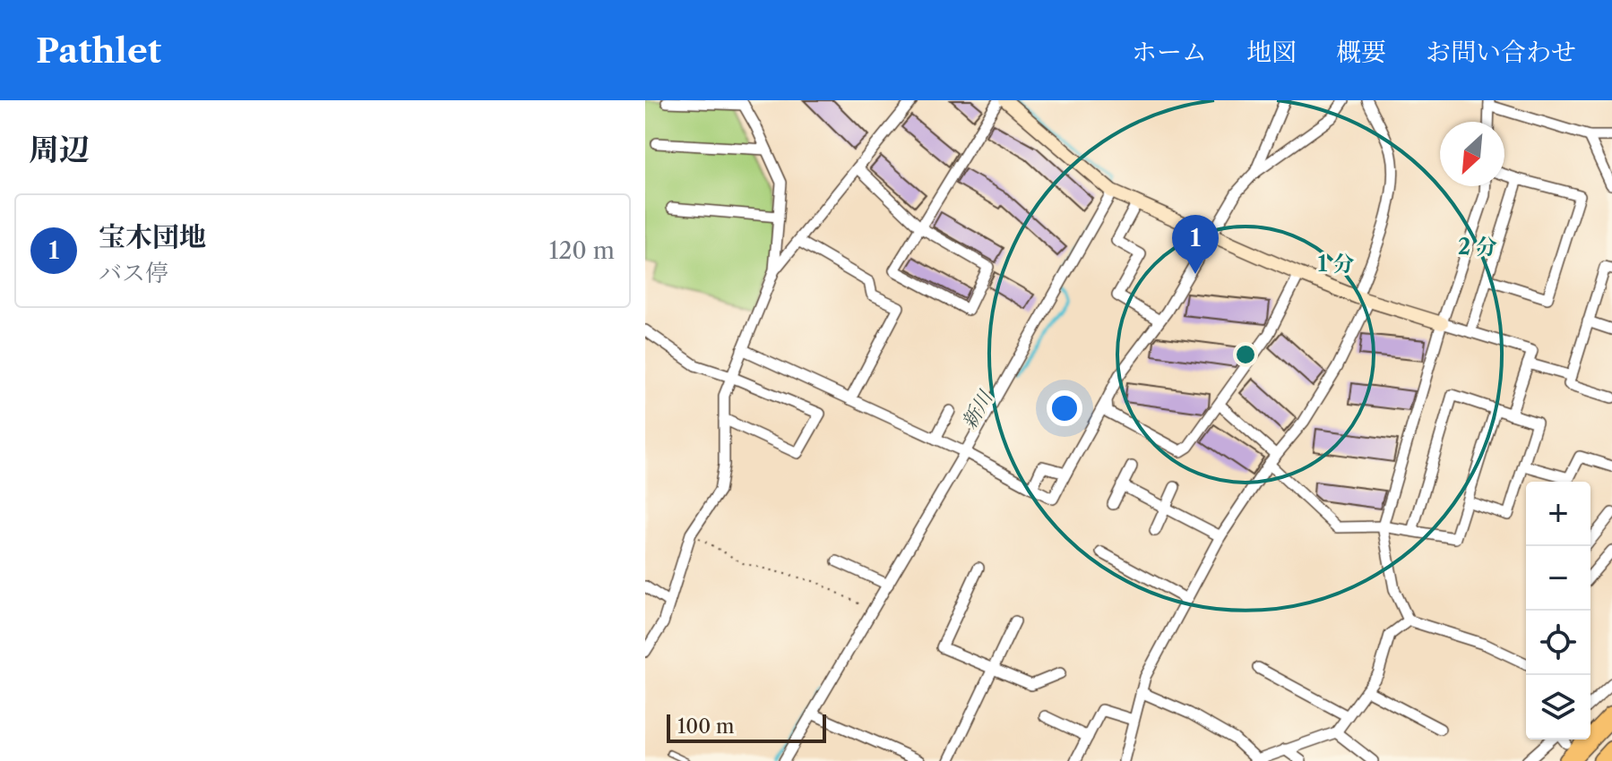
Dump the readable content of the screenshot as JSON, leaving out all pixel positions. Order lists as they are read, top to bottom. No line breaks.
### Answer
{"water":["新川"],"scale_bar":"100 m","north":"bottom left","page":{"header":"Pathlet","nav":["ホーム","地図","概要","お問い合わせ"],"heading":"周辺","list":[{"mark":"1","name":"宝木団地","note":"バス停","value":"120 m"}],"pins":"1","map_buttons":["+","−"],"scale":"100 m"},"rings":["2 分","1 分"]}
